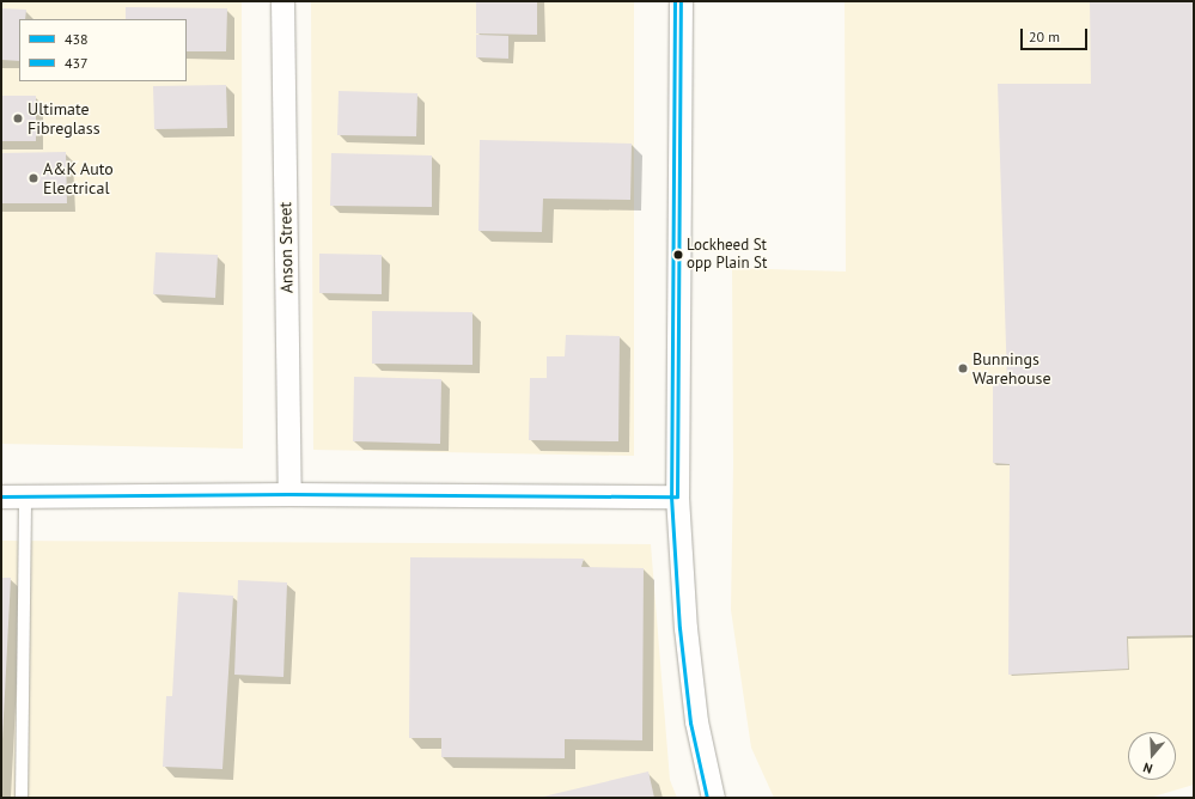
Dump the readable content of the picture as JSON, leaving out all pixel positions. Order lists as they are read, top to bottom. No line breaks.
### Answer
{"streets":{"street":["Anson Street"]},"places":["Ultimate Fibreglass","A&K Auto Electrical","Lockheed St opp Plain St","Bunnings Warehouse"],"lines":["transit line 438","transit line 437"],"legend":["438","437"],"scale_bar":"20 m","north":"bottom"}
